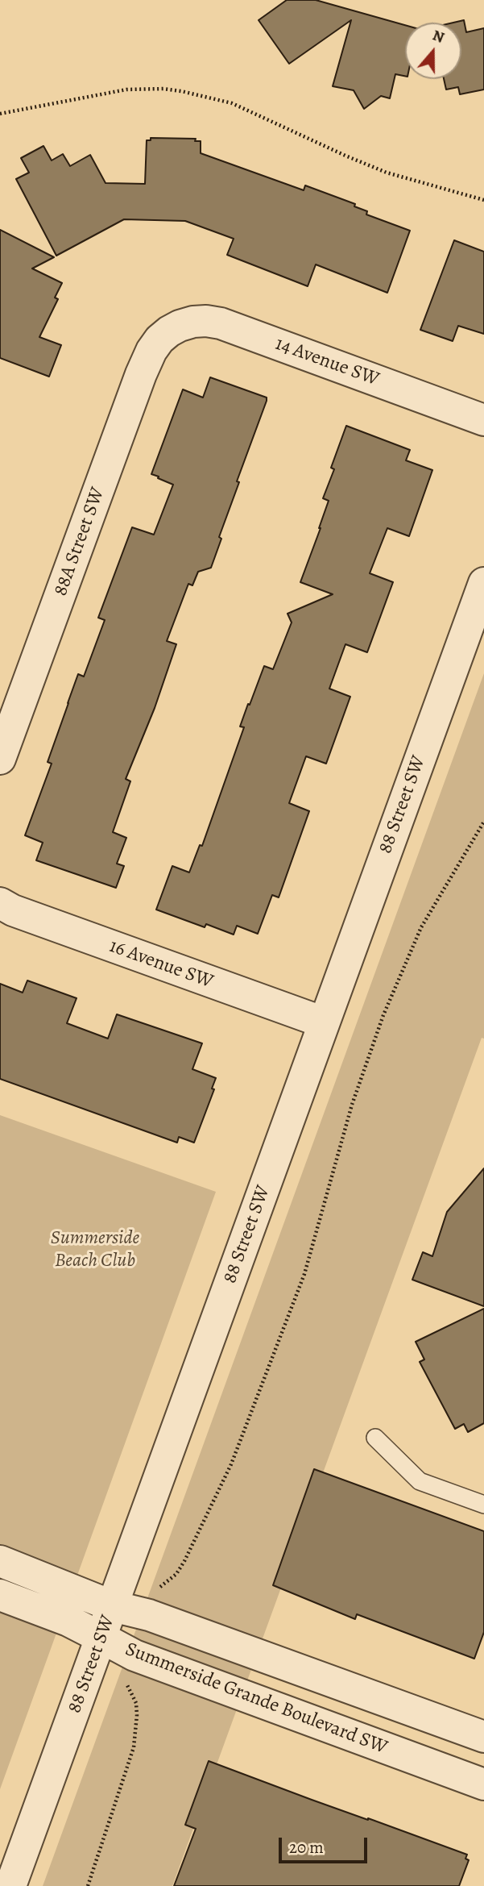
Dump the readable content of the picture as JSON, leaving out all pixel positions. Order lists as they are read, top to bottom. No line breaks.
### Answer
{"streets":{"street":["14 Avenue SW","88A Street SW","88 Street SW","16 Avenue SW","Summerside Grande Boulevard SW"]},"crossings":[["14 Avenue SW","88A Street SW"],["88 Street SW","16 Avenue SW"],["88 Street SW","Summerside Grande Boulevard SW"]],"parks":["Summerside Beach Club"],"scale_bar":"20 m","north":"top"}
